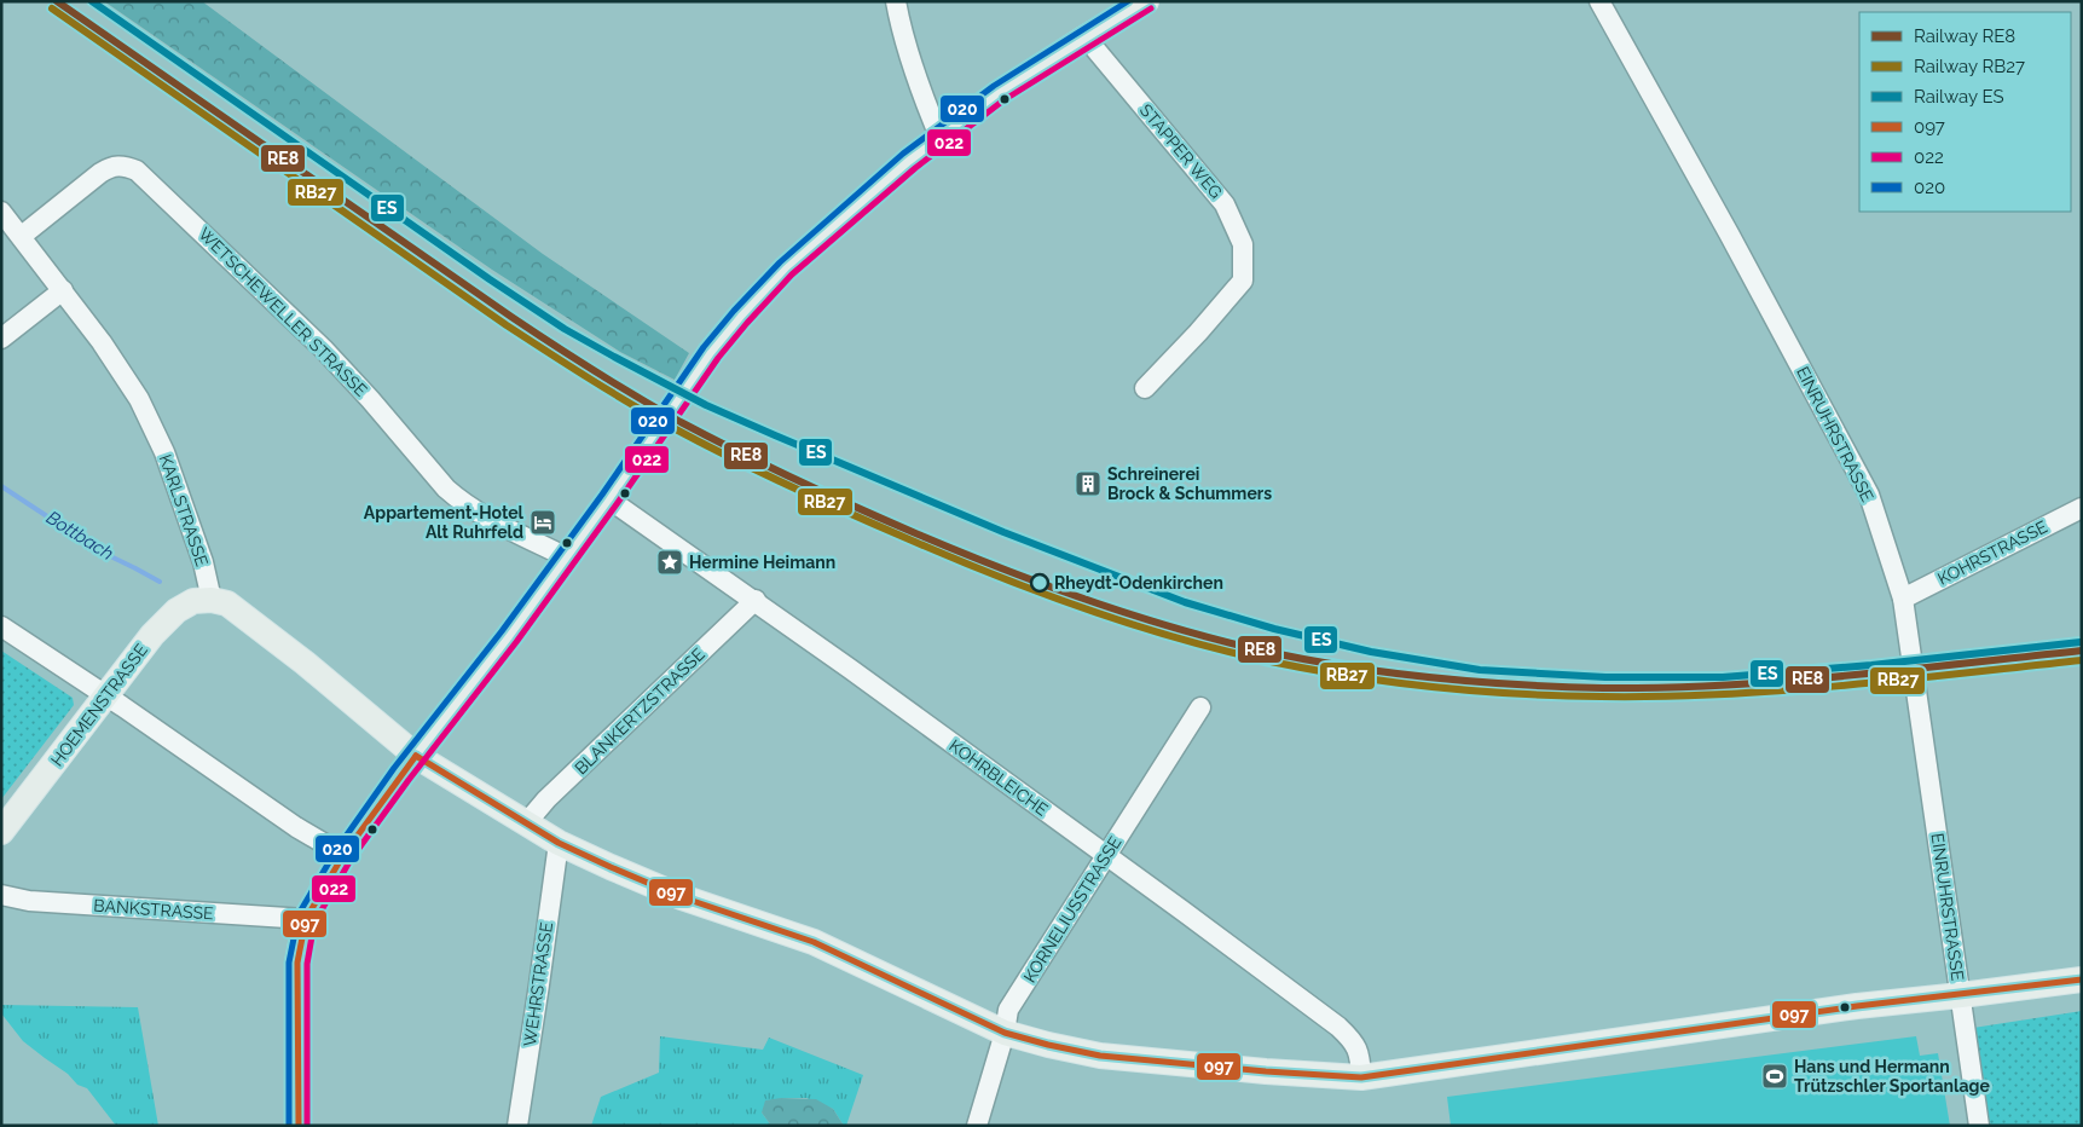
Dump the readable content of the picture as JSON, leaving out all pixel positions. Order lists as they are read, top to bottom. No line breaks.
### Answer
{"streets":{"main road":["HOEMENSTRASSE"],"street":["STAPPER WEG","WETSCHEWELLER STRASSE","EINRUHRSTRASSE","KARLSTRASSE","KOHRSTRASSE","BLANKERTZSTRASSE","KOHRBLEICHE","BANKSTRASSE","KORNELIUSSTRASSE","WEHRSTRASSE"]},"crossings":[["WETSCHEWELLER STRASSE","KARLSTRASSE"],["EINRUHRSTRASSE","KOHRSTRASSE"],["KARLSTRASSE","HOEMENSTRASSE"],["BLANKERTZSTRASSE","KOHRBLEICHE"],["KOHRBLEICHE","KORNELIUSSTRASSE"]],"water":["Bottbach"],"places":{"building":["Schreinerei Brock & Schummers"],"hotel":["Appartement-Hotel Alt Ruhrfeld"],"place":["Hermine Heimann"],"other":["Rheydt-Odenkirchen"],"sports":["Hans und Hermann Trützschler Sportanlage"]},"lines":["rail line RE8","rail line ES","transit line 020","rail line RB27","transit line 022","transit line 097"],"legend":["Railway RE8","Railway RB27","Railway ES","097","022","020"]}
